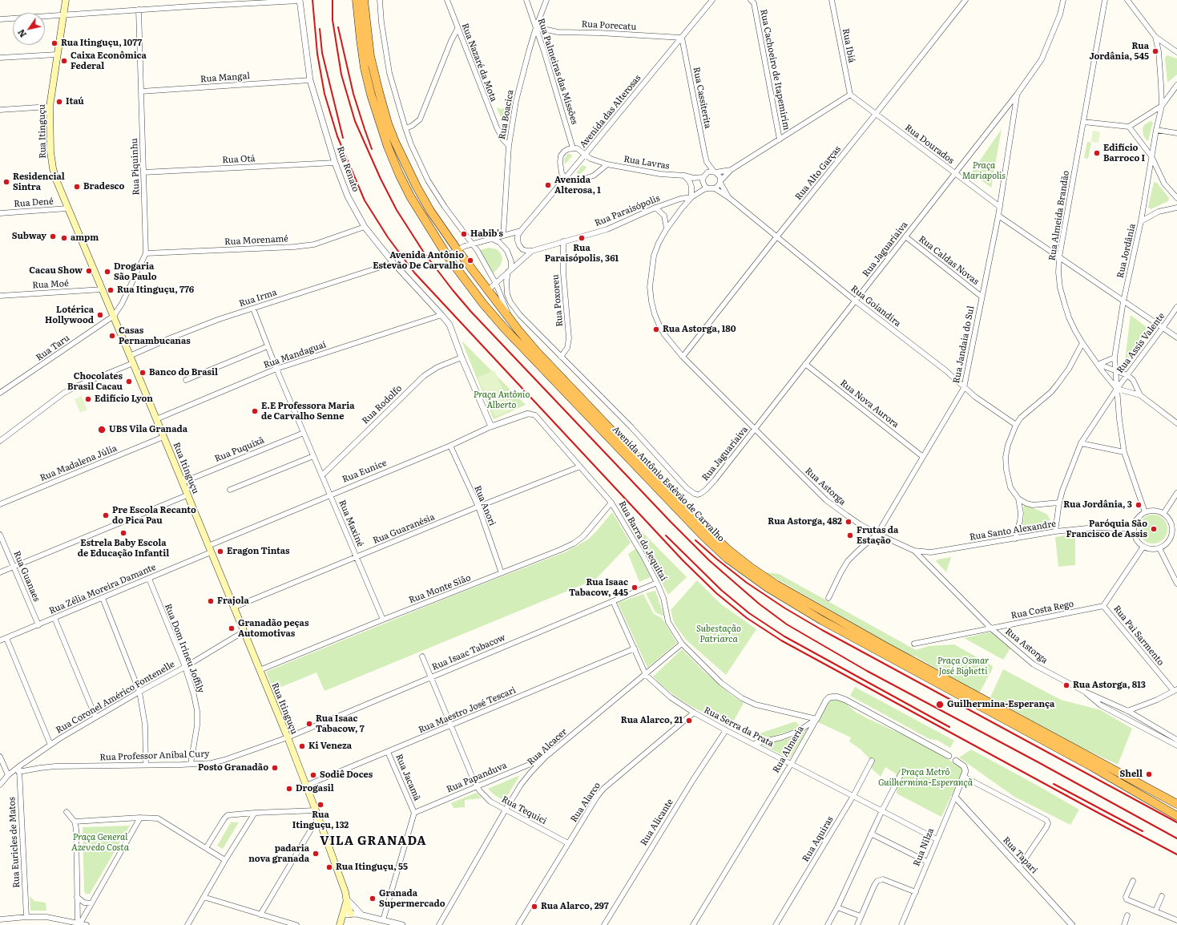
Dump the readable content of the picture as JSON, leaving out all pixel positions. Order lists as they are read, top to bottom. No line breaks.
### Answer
{"streets":{"highway":["Avenida Antônio Estêvão de Carvalho"],"main road":["Rua Itinguçu"],"street":["Rua Porecatu","Rua Ibiá","Rua Nazaré da Mota","Rua Cachoeiro de Itapemirim","Rua Palmeiras das Missões","Rua Mangal","Rua Cassiterita","Avenida das Alterosas","Rua Boacica","Rua Dourados","Rua Otá","Rua Lavras","Rua Piquinhu","Rua Renato","Rua Alto Garças","Rua Dené","Rua Paraisópolis","Rua Almeida Brandão","Rua Morenamé","Rua Jaguariaiva","Rua Jordânia","Rua Caldas Novas","Rua Moé","Rua Irma","Rua Poxoreu","Rua Goiandira","Rua Assis Valente","Rua Jandaia do Sul","Rua Taru","Rua Mandaguaí","Rua Nova Aurora","Rua Rodolfo","Rua Puquixã","Rua Madalena Júlia","Rua Eunice","Rua Astorga","Rua Anori","Rua Maxiné","Rua Guaranésia","Rua Santo Alexandre","Rua Barra do Jequitaí","Rua Guanaes","Rua Zélia Moreira Damante","Rua Monte Sião","Rua Costa Rego","Rua Pai Sarmento","Rua Dom Irineu Joffily","Rua Isaac Tabacow","Rua Coronel Américo Fontenelle","Rua Maestro José Tescari","Rua Serra da Prata","Rua Alcacer","Rua Almeria","Rua Professor Aníbal Cury","Rua Jacamã","Rua Papanduva","Rua Alarco","Rua Tequici","Rua Alicante","Rua Aquiras","Rua Euricles de Matos","Rua Nilza","Rua Tapari"]},"crossings":[["Rua Porecatu","Rua Palmeiras das Missões"],["Rua Porecatu","Rua Cassiterita"],["Rua Porecatu","Avenida das Alterosas"],["Rua Porecatu","Rua Boacica"],["Rua Ibiá","Rua Dourados"],["Rua Nazaré da Mota","Rua Boacica"],["Rua Palmeiras das Missões","Rua Boacica"],["Rua Palmeiras das Missões","Rua Lavras"],["Rua Mangal","Rua Piquinhu"],["Rua Mangal","Rua Renato"],["Rua Cassiterita","Avenida das Alterosas"],["Rua Cassiterita","Rua Lavras"],["Rua Cassiterita","Rua Paraisópolis"],["Rua Cassiterita","Rua Goiandira"],["Avenida das Alterosas","Rua Lavras"],["Rua Itinguçu","Rua Piquinhu"],["Rua Itinguçu","Rua Dené"],["Rua Itinguçu","Rua Moé"],["Rua Itinguçu","Rua Irma"],["Rua Itinguçu","Rua Taru"],["Rua Itinguçu","Rua Mandaguaí"],["Rua Itinguçu","Rua Puquixã"],["Rua Itinguçu","Rua Madalena Júlia"],["Rua Itinguçu","Rua Eunice"],["Rua Itinguçu","Rua Guaranésia"],["Rua Itinguçu","Rua Zélia Moreira Damante"],["Rua Itinguçu","Rua Monte Sião"],["Rua Itinguçu","Rua Isaac Tabacow"],["Rua Itinguçu","Rua Coronel Américo Fontenelle"],["Rua Itinguçu","Rua Maestro José Tescari"],["Rua Itinguçu","Rua Professor Aníbal Cury"],["Rua Dourados","Rua Alto Garças"],["Rua Dourados","Rua Jaguariaiva"],["Rua Dourados","Rua Jandaia do Sul"],["Rua Otá","Rua Piquinhu"],["Rua Otá","Rua Renato"],["Rua Lavras","Rua Paraisópolis"],["Rua Lavras","Rua Goiandira"],["Rua Piquinhu","Rua Morenamé"],["Rua Piquinhu","Rua Taru"],["Rua Renato","Rua Morenamé"],["Rua Renato","Rua Irma"],["Rua Renato","Rua Mandaguaí"],["Rua Alto Garças","Rua Goiandira"],["Rua Alto Garças","Rua Astorga"],["Rua Paraisópolis","Rua Poxoreu"],["Rua Paraisópolis","Rua Goiandira"],["Rua Paraisópolis","Rua Astorga"],["Rua Almeida Brandão","Rua Jordânia"],["Rua Almeida Brandão","Rua Assis Valente"],["Rua Jaguariaiva","Rua Caldas Novas"],["Rua Jaguariaiva","Rua Goiandira"],["Rua Jaguariaiva","Rua Jandaia do Sul"],["Rua Jaguariaiva","Rua Nova Aurora"],["Rua Jaguariaiva","Avenida Antônio Estêvão de Carvalho"],["Rua Jaguariaiva","Rua Astorga"],["Rua Jordânia","Rua Assis Valente"],["Rua Jordânia","Rua Santo Alexandre"],["Rua Caldas Novas","Rua Jandaia do Sul"],["Rua Irma","Rua Maxiné"],["Rua Poxoreu","Avenida Antônio Estêvão de Carvalho"],["Rua Goiandira","Rua Jandaia do Sul"],["Rua Assis Valente","Rua Santo Alexandre"],["Rua Jandaia do Sul","Rua Nova Aurora"],["Rua Jandaia do Sul","Rua Astorga"],["Rua Mandaguaí","Rua Maxiné"],["Rua Rodolfo","Rua Maxiné"],["Rua Puquixã","Rua Maxiné"],["Rua Eunice","Rua Anori"],["Rua Eunice","Rua Maxiné"],["Rua Eunice","Rua Barra do Jequitaí"],["Rua Astorga","Rua Santo Alexandre"],["Rua Astorga","Rua Costa Rego"],["Rua Anori","Rua Guaranésia"],["Rua Anori","Rua Monte Sião"],["Rua Maxiné","Rua Guaranésia"],["Rua Maxiné","Rua Monte Sião"],["Rua Guaranésia","Rua Barra do Jequitaí"],["Rua Barra do Jequitaí","Rua Monte Sião"],["Rua Barra do Jequitaí","Rua Isaac Tabacow"],["Rua Barra do Jequitaí","Rua Alcacer"],["Rua Barra do Jequitaí","Rua Almeria"],["Rua Guanaes","Rua Zélia Moreira Damante"],["Rua Zélia Moreira Damante","Rua Dom Irineu Joffily"],["Rua Costa Rego","Rua Pai Sarmento"],["Rua Dom Irineu Joffily","Rua Coronel Américo Fontenelle"],["Rua Dom Irineu Joffily","Rua Professor Aníbal Cury"],["Rua Isaac Tabacow","Rua Serra da Prata"],["Rua Isaac Tabacow","Rua Professor Aníbal Cury"],["Rua Isaac Tabacow","Rua Tequici"],["Rua Coronel Américo Fontenelle","Rua Professor Aníbal Cury"],["Rua Coronel Américo Fontenelle","Rua Euricles de Matos"],["Rua Maestro José Tescari","Rua Serra da Prata"],["Rua Maestro José Tescari","Rua Jacamã"],["Rua Maestro José Tescari","Rua Tequici"],["Rua Serra da Prata","Rua Alcacer"],["Rua Serra da Prata","Rua Almeria"],["Rua Serra da Prata","Rua Alarco"],["Rua Serra da Prata","Rua Alicante"],["Rua Serra da Prata","Rua Aquiras"],["Rua Serra da Prata","Rua Nilza"],["Rua Alcacer","Rua Papanduva"],["Rua Alcacer","Rua Tequici"],["Rua Professor Aníbal Cury","Rua Euricles de Matos"],["Rua Jacamã","Rua Papanduva"],["Rua Papanduva","Rua Tequici"],["Rua Alarco","Rua Tequici"],["Rua Nilza","Rua Tapari"]],"districts":["VILA GRANADA"],"parks":["Praça Mariapolis","Praça Antônio Alberto","Subestação Patriarca","Praça Osmar José Bighetti","Praça Metrô Guilhermina-Esperançã","Praça General Azevedo Costa"],"places":["Rua Itinguçu, 1077","Rua Jordânia, 545","Caixa Econômica Federal","Itaú","Edifício Barroco I","Residencial Sintra","Avenida Alterosa, 1","Bradesco","Habib's","Subway","ampm","Rua Paraisópolis, 361","Avenida Antônio Estevão De Carvalho","Cacau Show","Drogaria São Paulo","Rua Itinguçu, 776","Lotérica Hollywood","Rua Astorga, 180","Casas Pernambucanas","Banco do Brasil","Chocolates Brasil Cacau","Edifício Lyon","E.E Professora Maria de Carvalho Senne","UBS Vila Granada","Rua Jordânia, 3","Pre Escola Recanto do Pica Pau","Rua Astorga, 482","Paróquia São Francisco de Assis","Estrela Baby Escola de Educação Infantil","Frutas da Estação","Eragon Tintas","Rua Isaac Tabacow, 445","Frajola","Granadão peças Automotivas","Rua Astorga, 813","Guilhermina-Esperança","Rua Alarco, 21","Rua Isaac Tabacow, 7","Ki Veneza","Posto Granadão","Shell","Sodiê Doces","Drogasil","Rua Itinguçu, 132","padaria nova granada","Rua Itinguçu, 55","Granada Supermercado","Rua Alarco, 297"],"north":"bottom left"}
